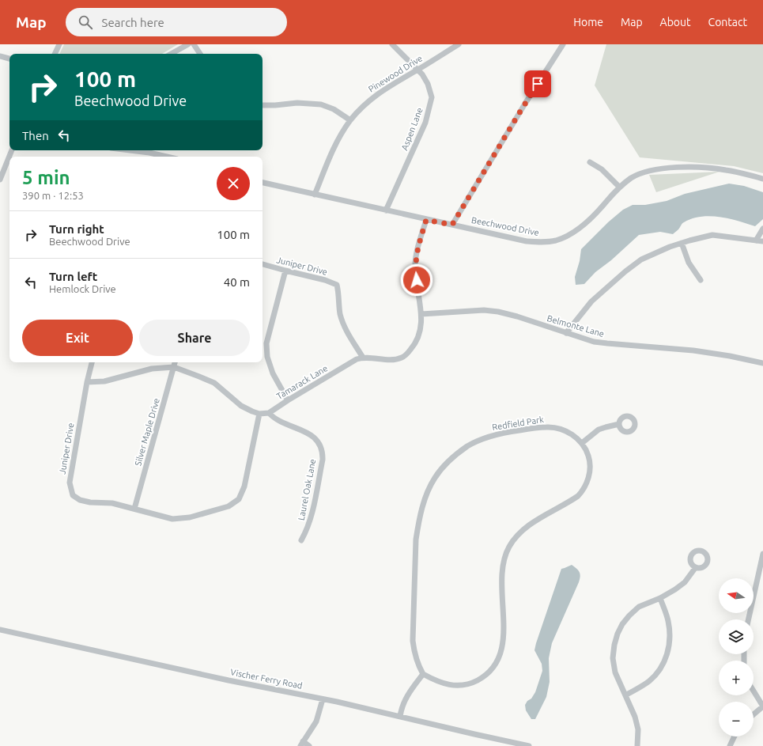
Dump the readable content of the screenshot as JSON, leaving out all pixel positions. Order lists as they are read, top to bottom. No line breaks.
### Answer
{"streets":{"street":["Pinewood Drive","Aspen Lane","Beechwood Drive","Juniper Drive","Belmonte Lane","Tamarack Lane","Redfield Park","Silver Maple Drive","Laurel Oak Lane","Vischer Ferry Road"]},"crossings":[["Pinewood Drive","Aspen Lane"],["Pinewood Drive","Beechwood Drive"],["Aspen Lane","Beechwood Drive"],["Beechwood Drive","Tamarack Lane"],["Juniper Drive","Tamarack Lane"],["Juniper Drive","Silver Maple Drive"],["Belmonte Lane","Tamarack Lane"],["Tamarack Lane","Laurel Oak Lane"]],"north":"left","page":{"header":"Map","search":"Search here","nav":["Home","Map","About","Contact"],"turn":["100 m","Beechwood Drive"],"then":"Then","heading":["5 min","390 m · 12:53"],"list":[{"name":"Turn right","note":"Beechwood Drive","value":"100 m"},{"name":"Turn left","note":"Hemlock Drive","value":"40 m"}],"buttons":["Exit","Share"],"map_buttons":["+","−"]}}
